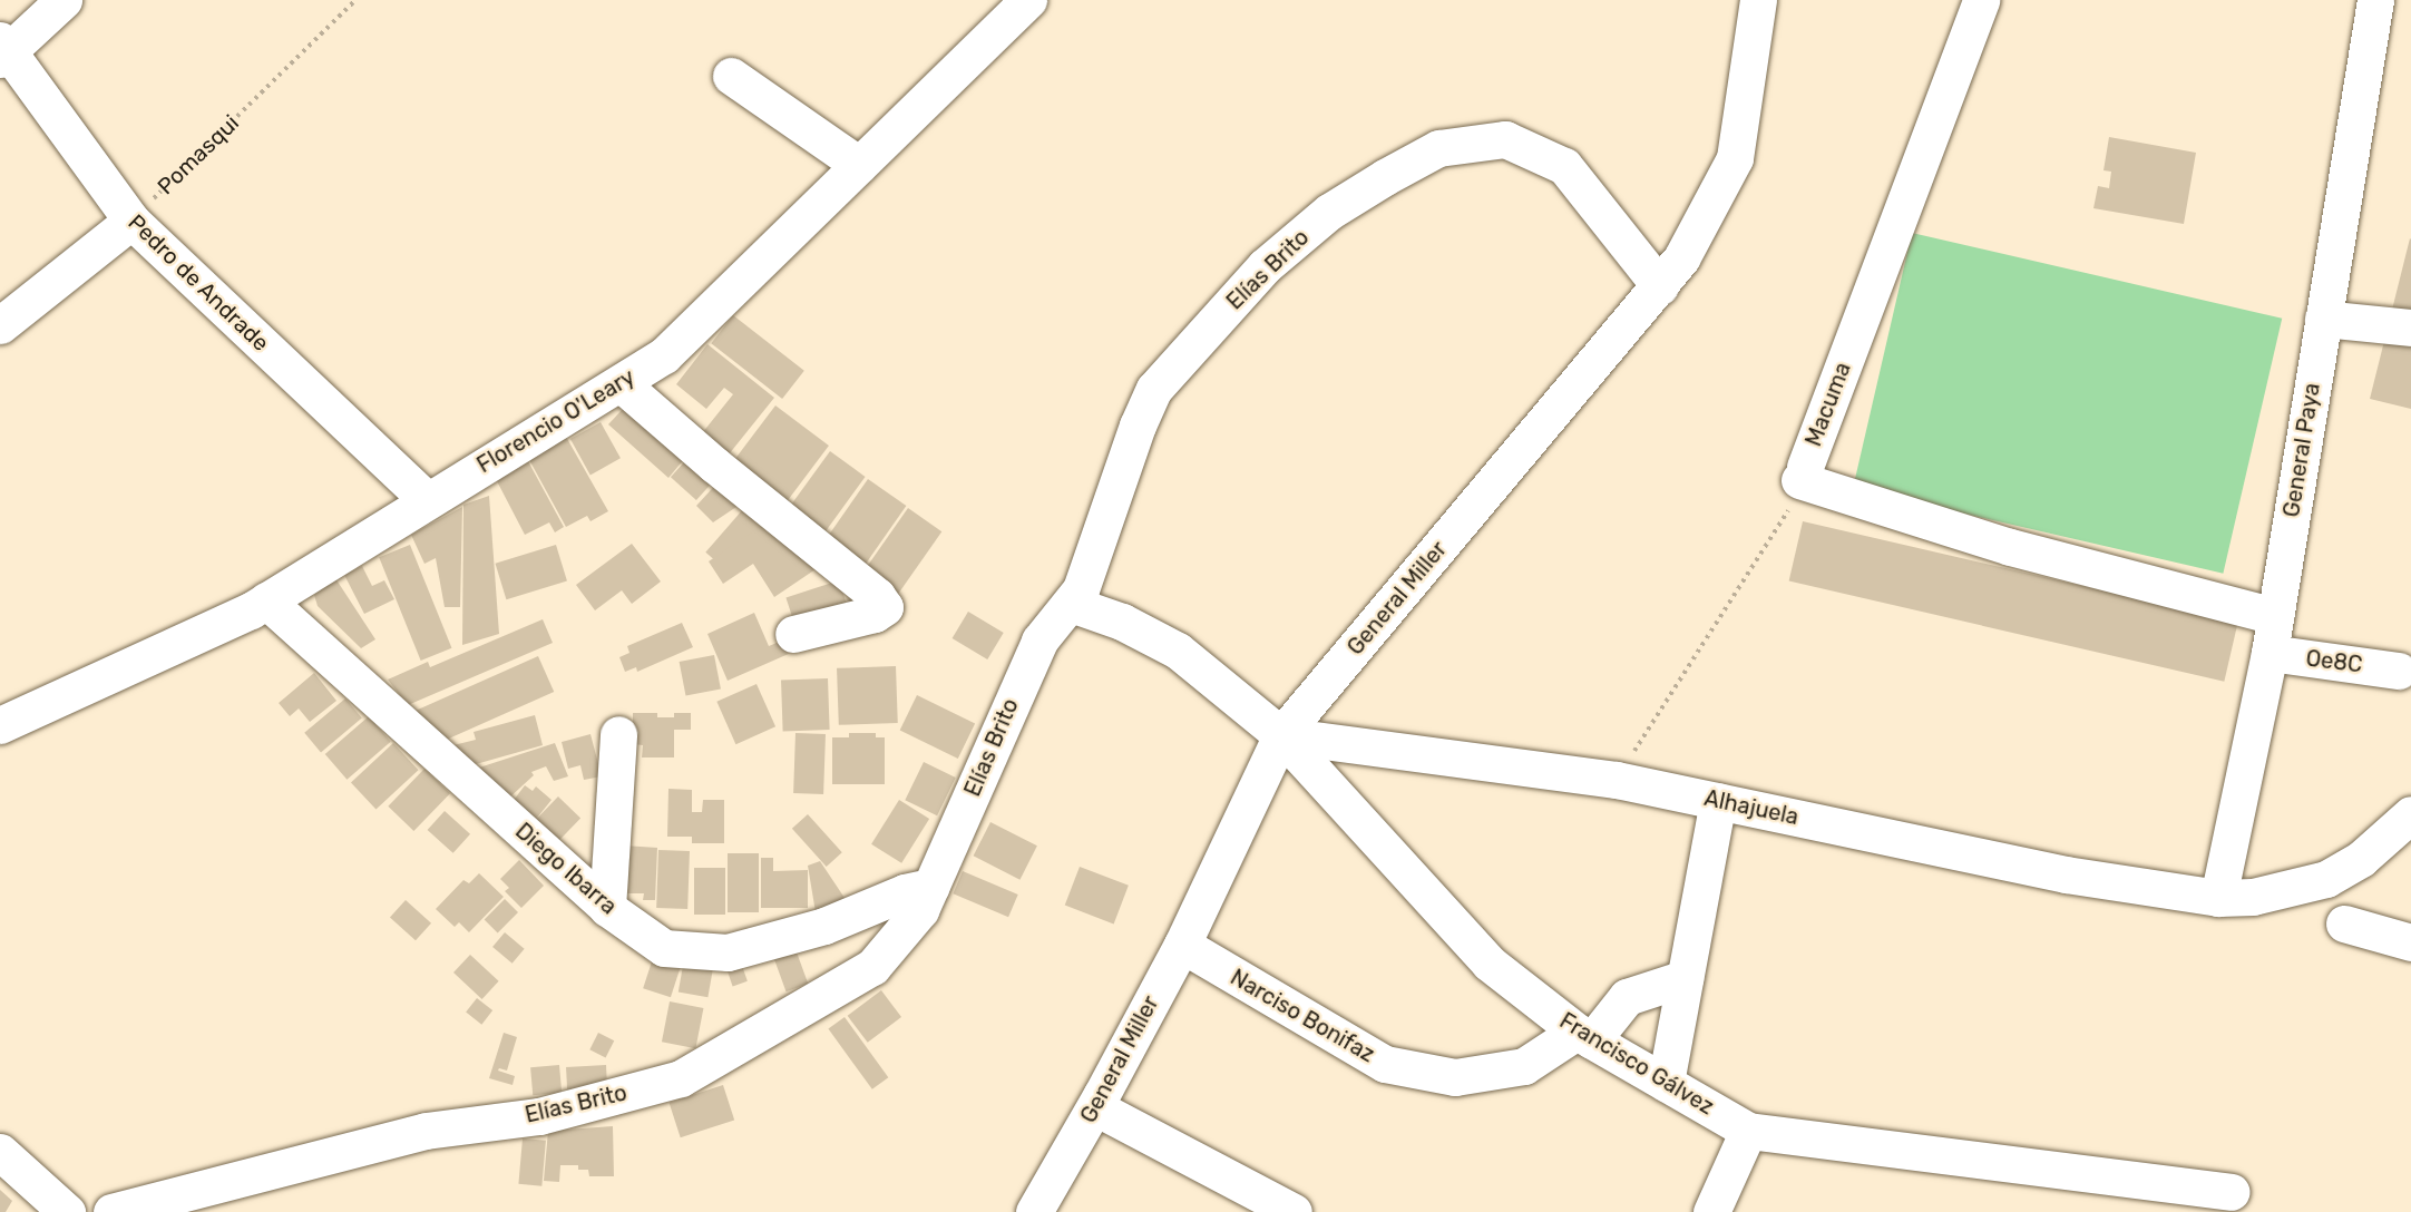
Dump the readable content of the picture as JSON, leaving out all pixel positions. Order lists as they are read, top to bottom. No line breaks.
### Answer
{"streets":{"street":["Elías Brito","Pedro de Andrade","Macuma","Florencio O'Leary","General Paya","General Miller","Oe8C","Alhajuela","Diego Ibarra","Narciso Bonifaz","Francisco Gálvez"],"path":["Pomasqui"]},"crossings":[["Pomasqui","Pedro de Andrade"],["Elías Brito","General Miller"],["Elías Brito","Diego Ibarra"],["Elías Brito","Francisco Gálvez"],["Pedro de Andrade","Florencio O'Leary"],["Florencio O'Leary","Diego Ibarra"],["General Paya","Oe8C"],["General Paya","Alhajuela"],["General Miller","Alhajuela"],["General Miller","Narciso Bonifaz"],["General Miller","Francisco Gálvez"],["Alhajuela","Francisco Gálvez"],["Narciso Bonifaz","Francisco Gálvez"]]}
